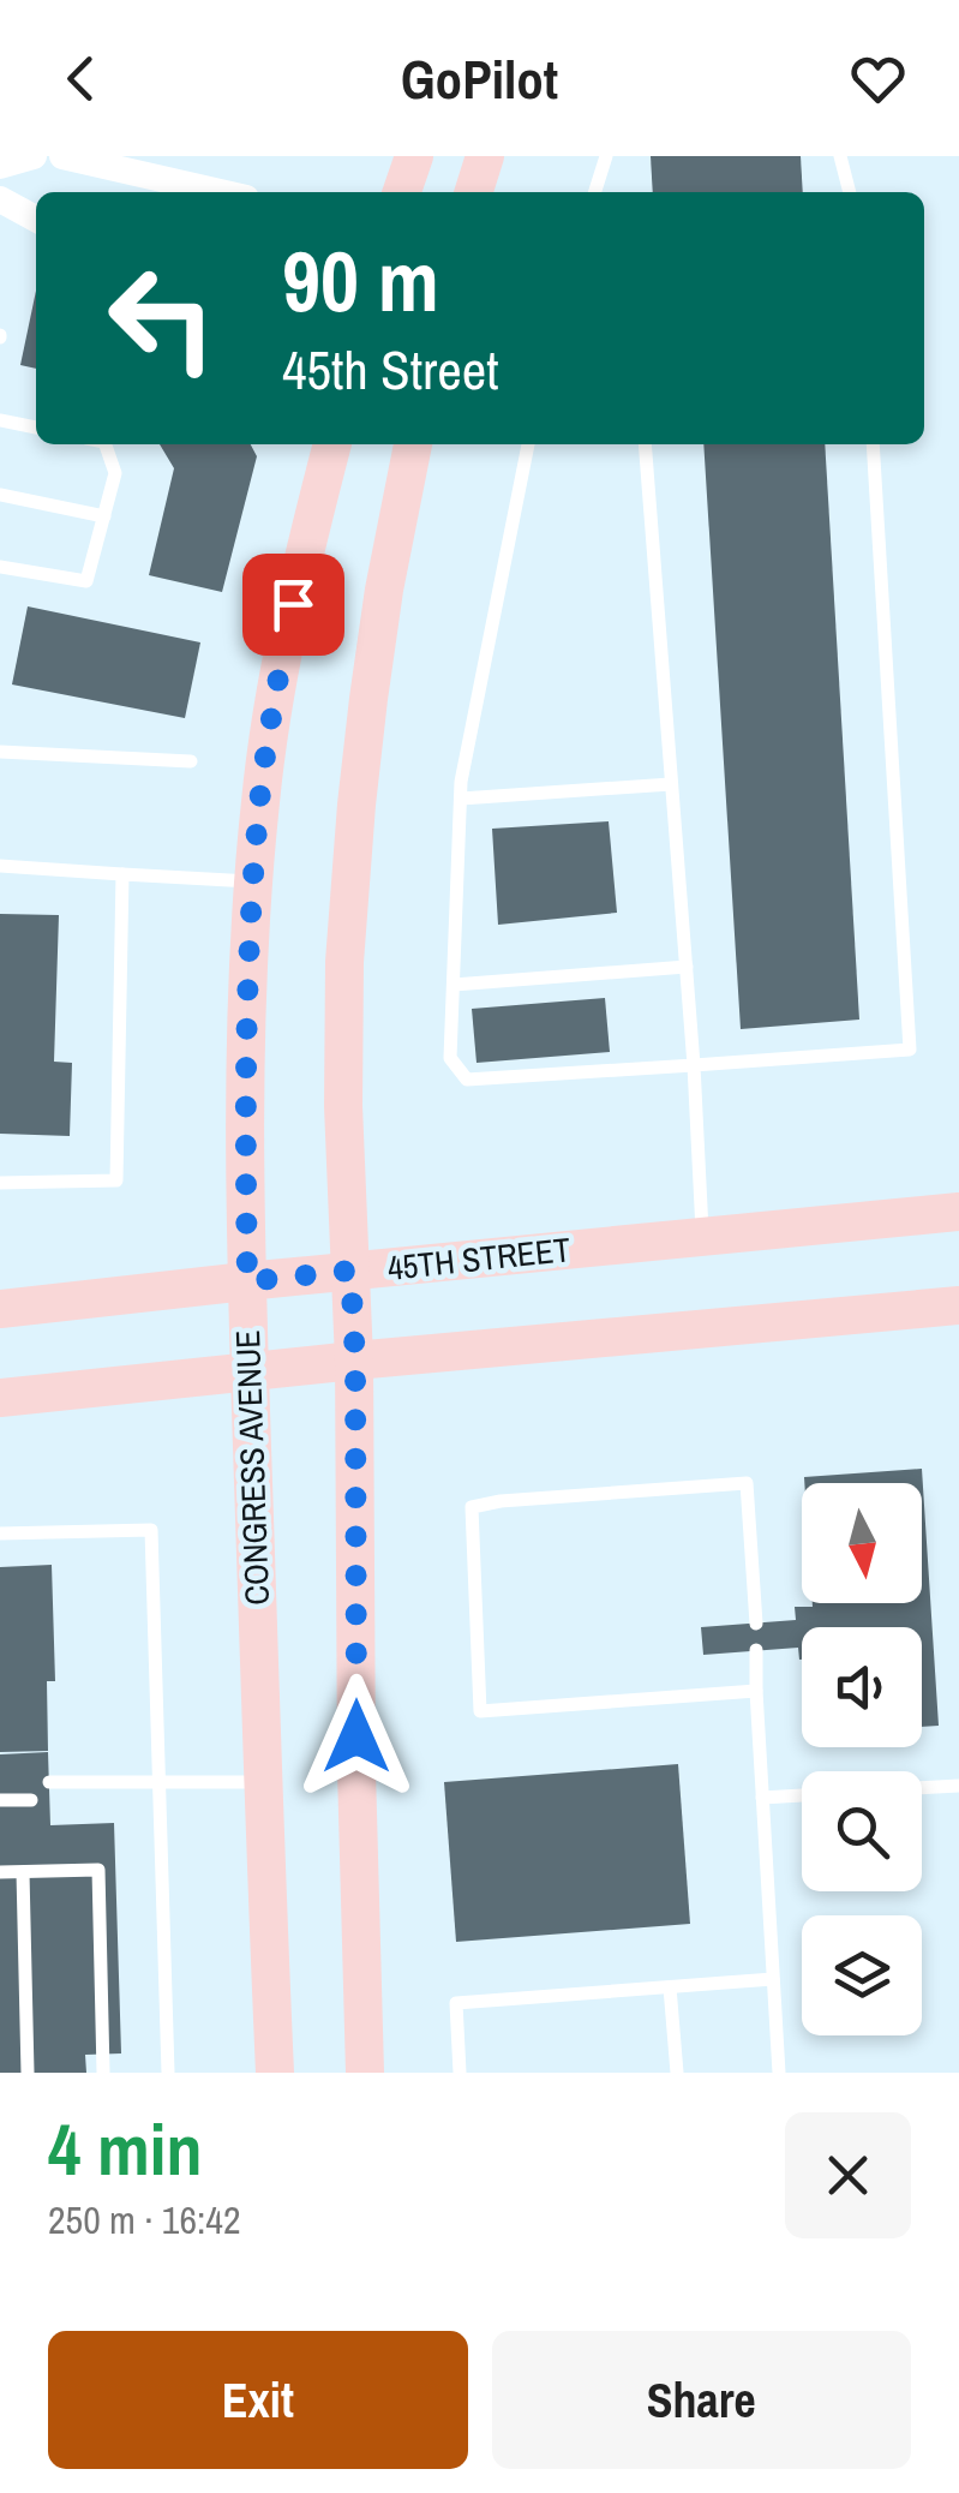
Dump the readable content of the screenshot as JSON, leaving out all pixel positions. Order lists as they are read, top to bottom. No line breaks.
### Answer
{"streets":{"street":["45TH STREET","CONGRESS AVENUE"]},"crossings":[["45TH STREET","CONGRESS AVENUE"]],"north":"bottom","page":{"header":"GoPilot","turn":["90 m","45th Street"],"heading":["4 min","250 m · 16:42"],"buttons":["Exit","Share"]}}
